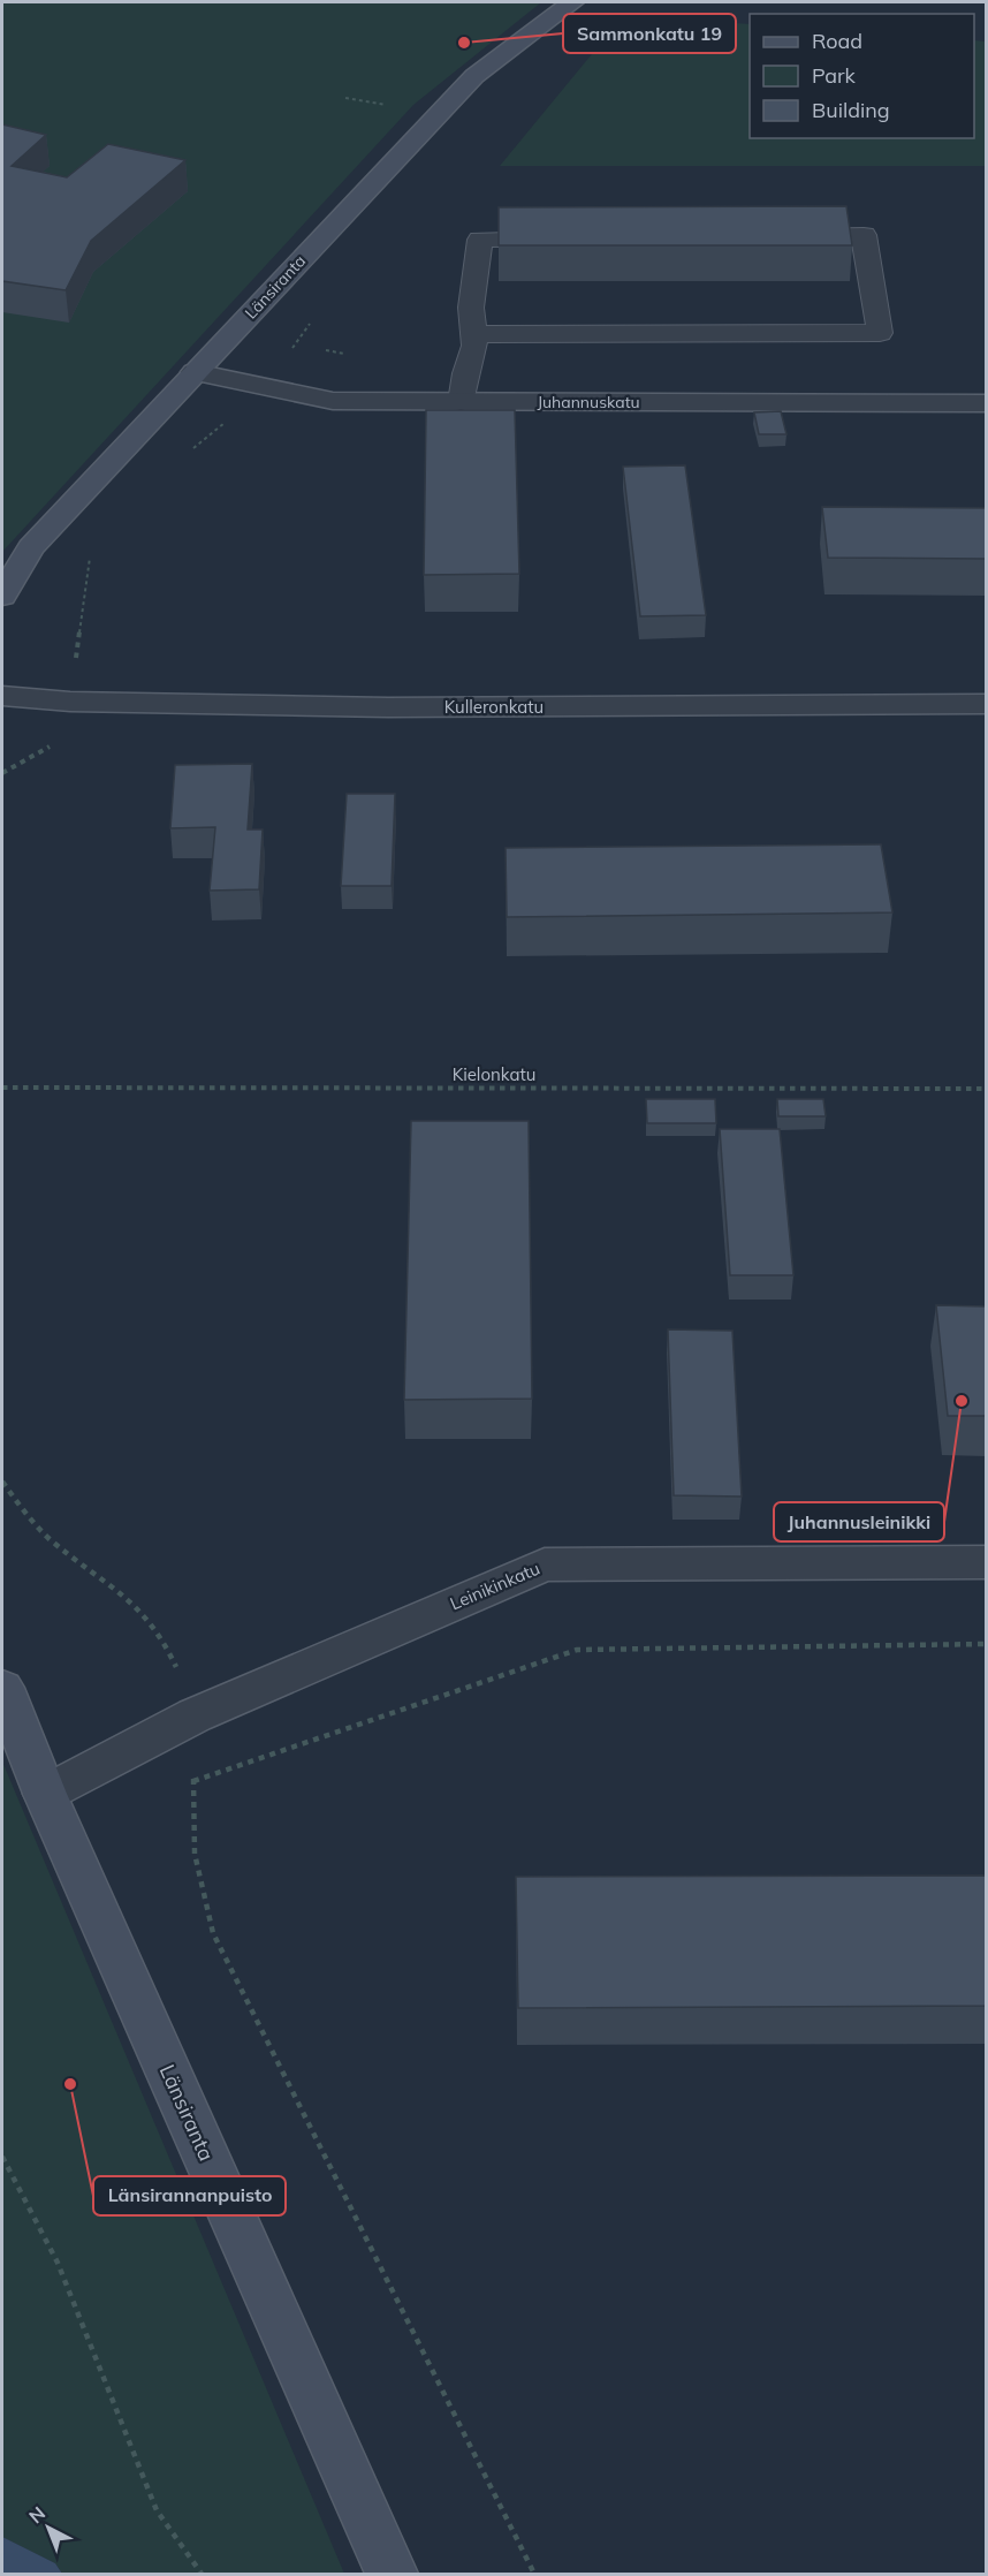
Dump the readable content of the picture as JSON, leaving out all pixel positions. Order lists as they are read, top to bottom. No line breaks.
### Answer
{"streets":{"street":["Länsiranta","Juhannuskatu","Kulleronkatu","Leinikinkatu"],"path":["Kielonkatu"]},"crossings":[["Länsiranta","Juhannuskatu"],["Länsiranta","Leinikinkatu"]],"places":["Sammonkatu 19","Juhannusleinikki","Länsirannanpuisto"],"legend":["Road","Park","Building"],"north":"top left"}
